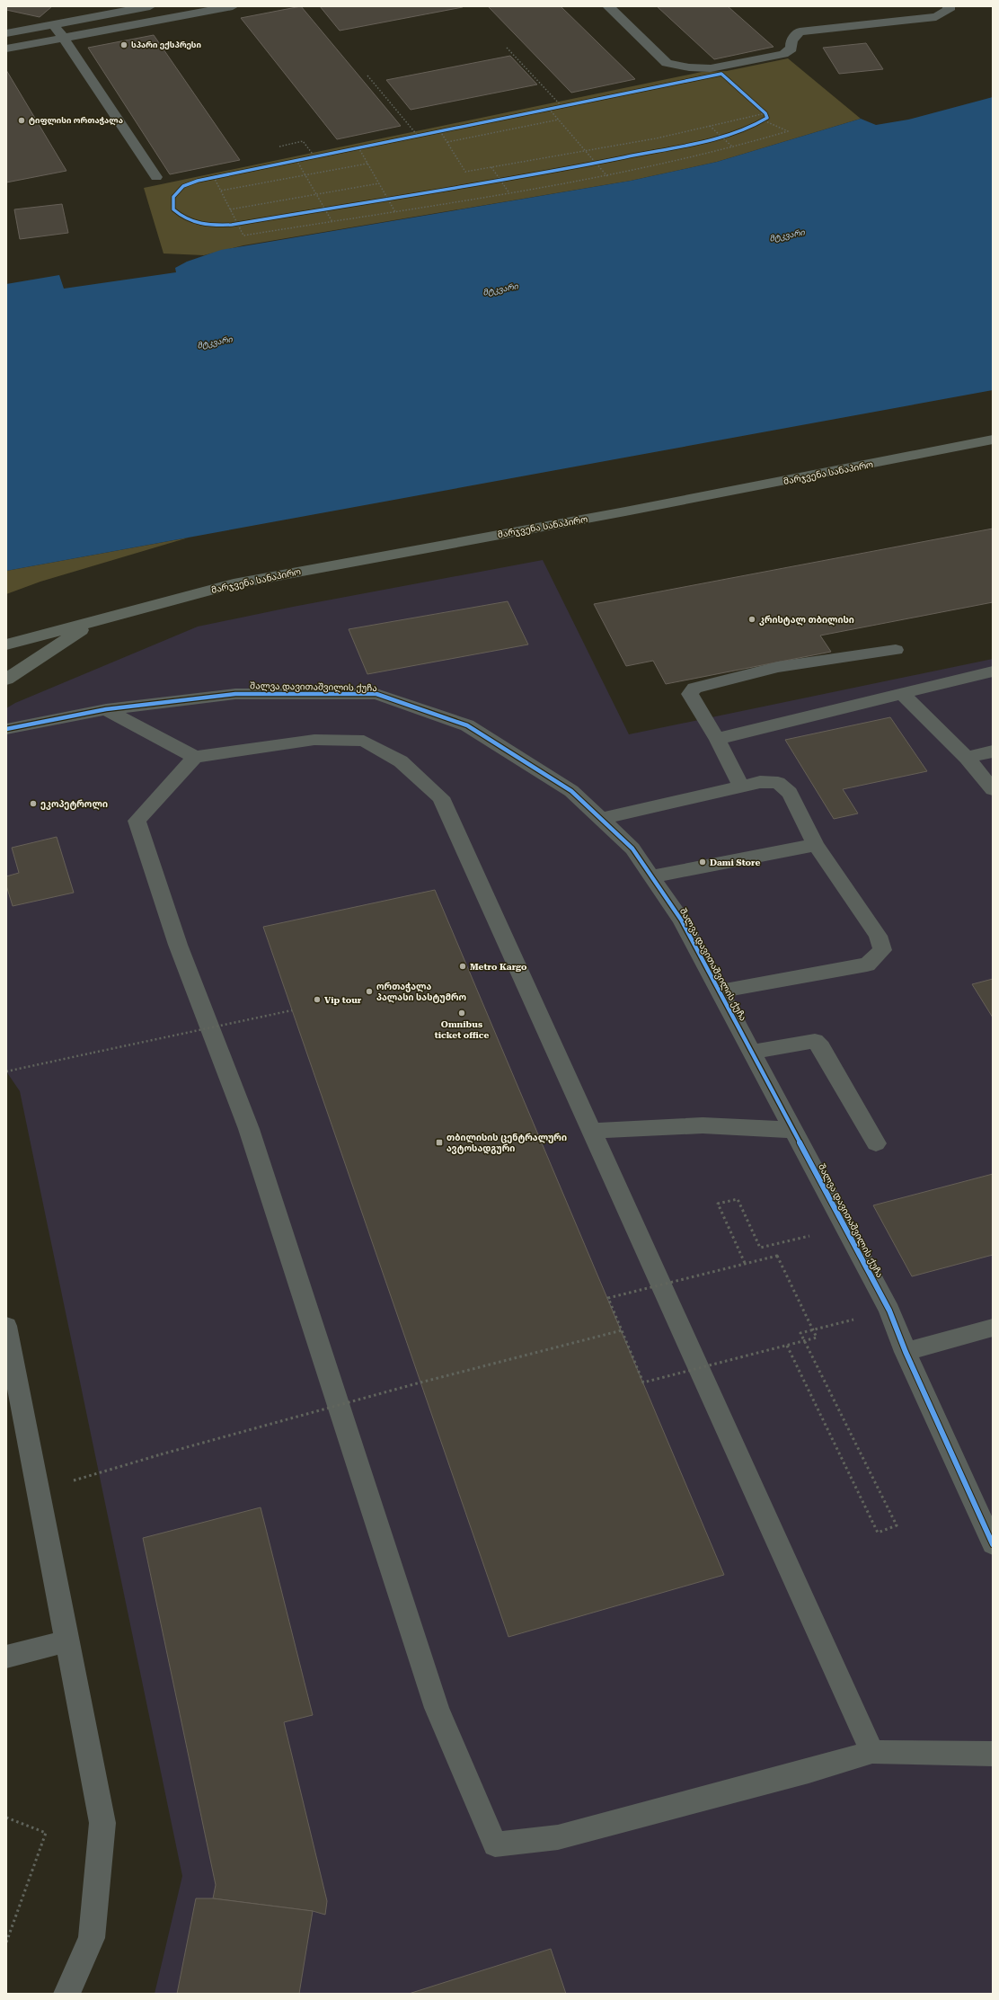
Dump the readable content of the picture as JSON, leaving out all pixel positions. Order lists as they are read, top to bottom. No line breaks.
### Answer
{"streets":{"highway":["მარჯვენა სანაპირო"],"street":["შალვა დავითაშვილის ქუჩა"]},"water":["მტკვარი"],"places":{"other":["სპარი ექსპრესი","ტიფლისი ორთაჭალა","კრისტალ თბილისი","ეკოპეტროლი","Dami Store","Metro Kargo","ორთაჭალა პალასი სასტუმრო","Vip tour","Omnibus ticket office"],"transit":["თბილისის ცენტრალური ავტოსადგური"]}}
